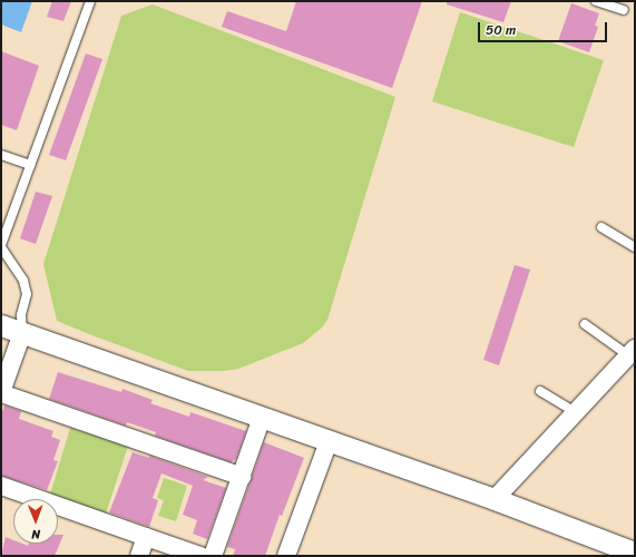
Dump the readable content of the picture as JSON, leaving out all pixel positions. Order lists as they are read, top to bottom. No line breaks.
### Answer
{"scale_bar":"50 m","north":"bottom"}
